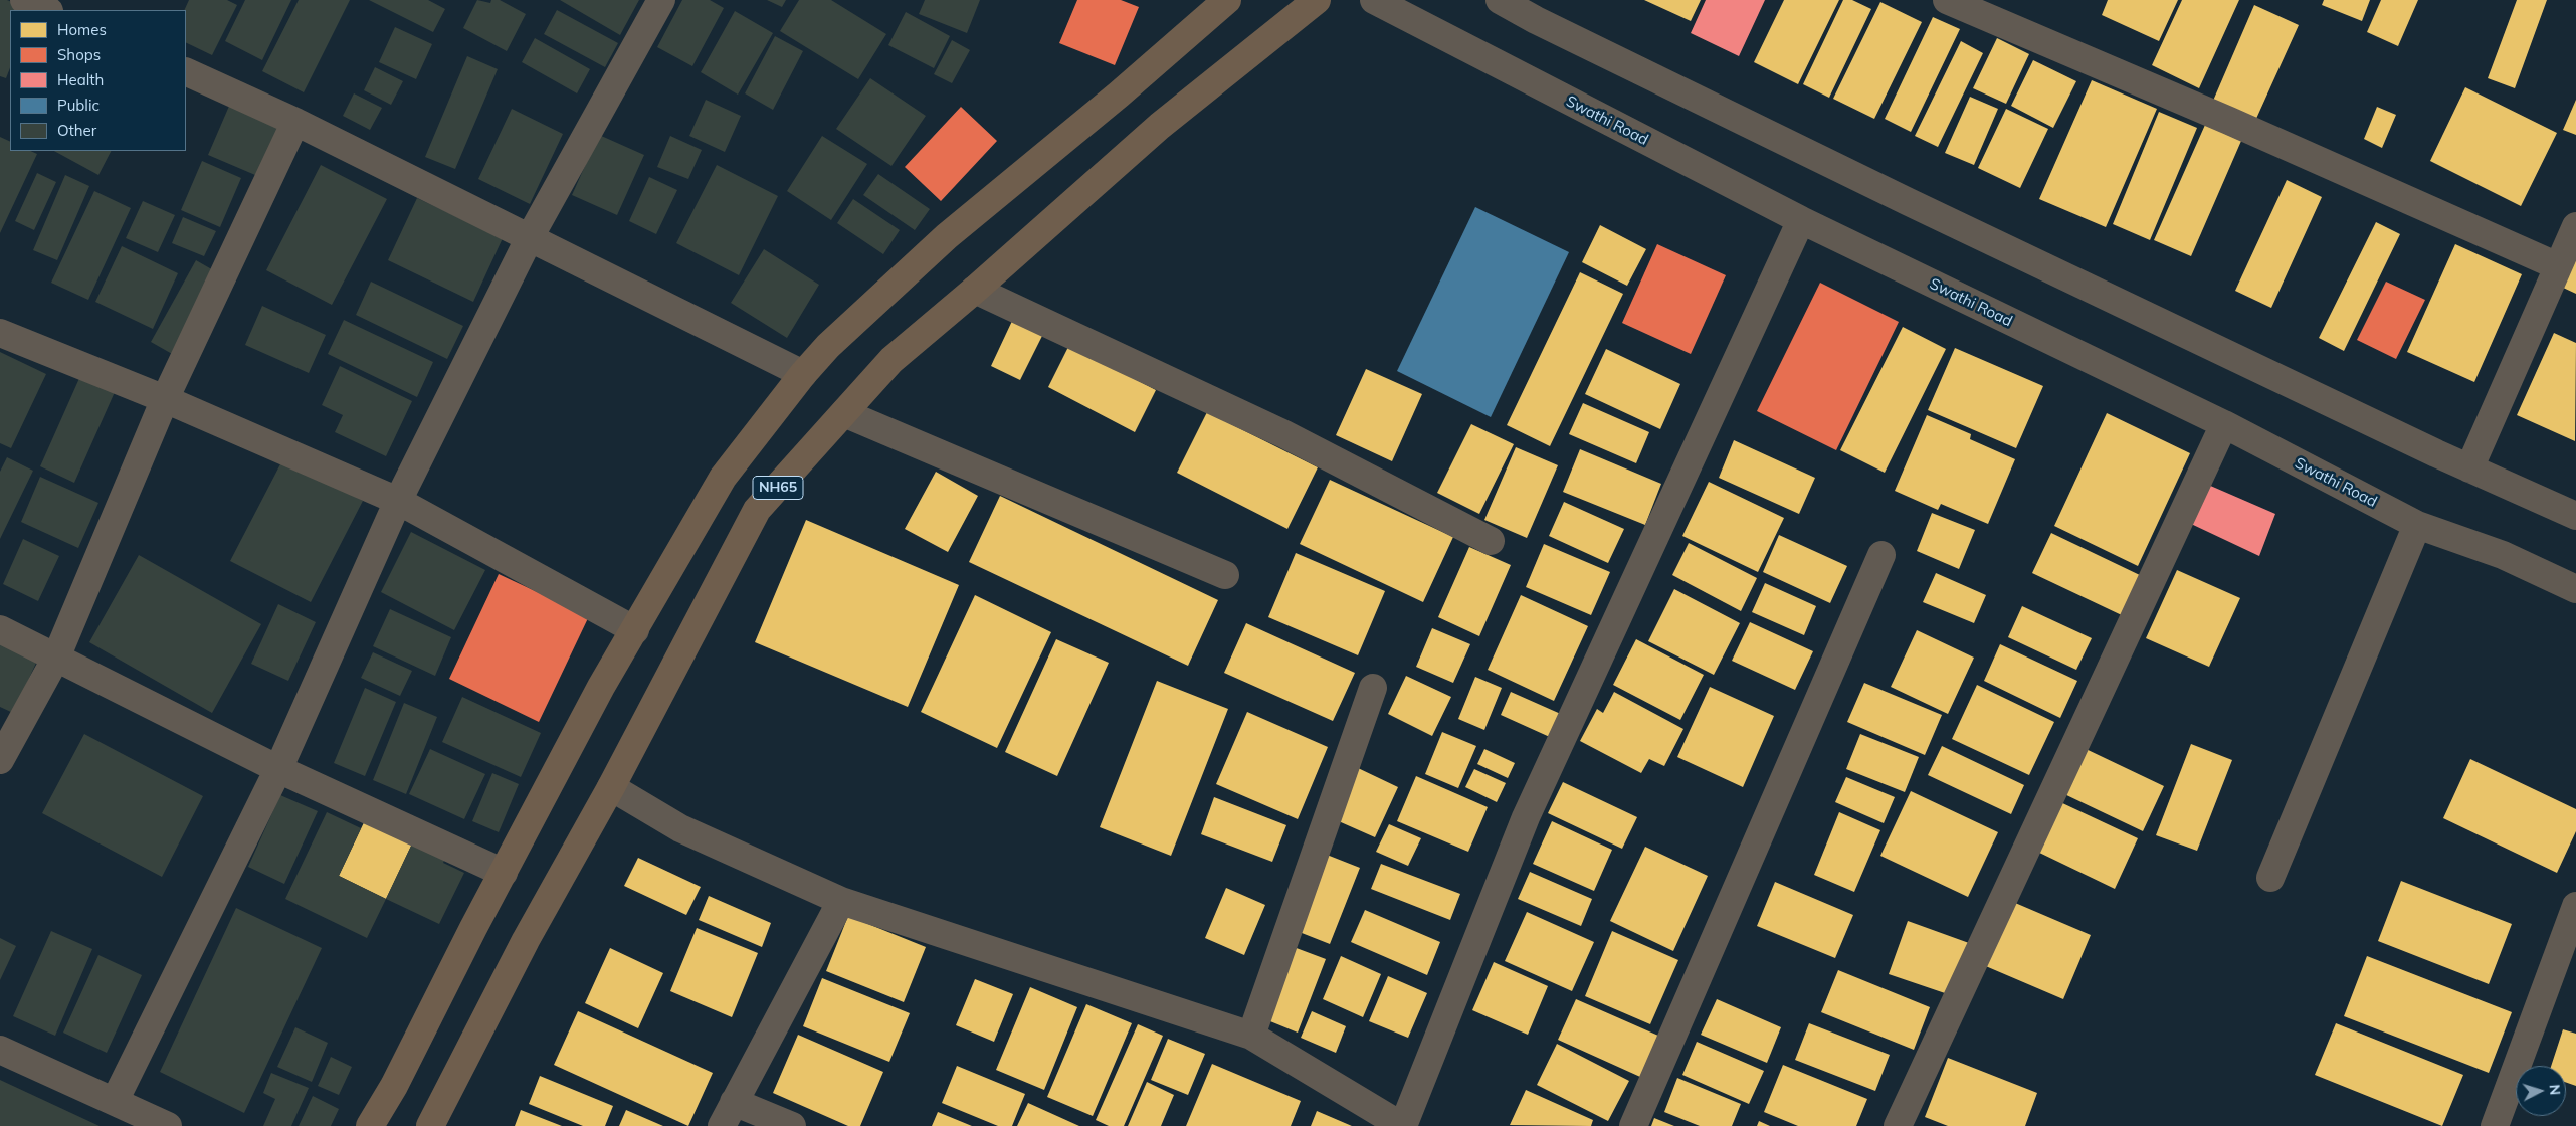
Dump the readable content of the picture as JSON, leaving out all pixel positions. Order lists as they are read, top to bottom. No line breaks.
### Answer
{"streets":{"highway":["NH65"],"street":["Swathi Road"]},"legend":["Homes","Shops","Health","Public","Other"],"north":"right"}
